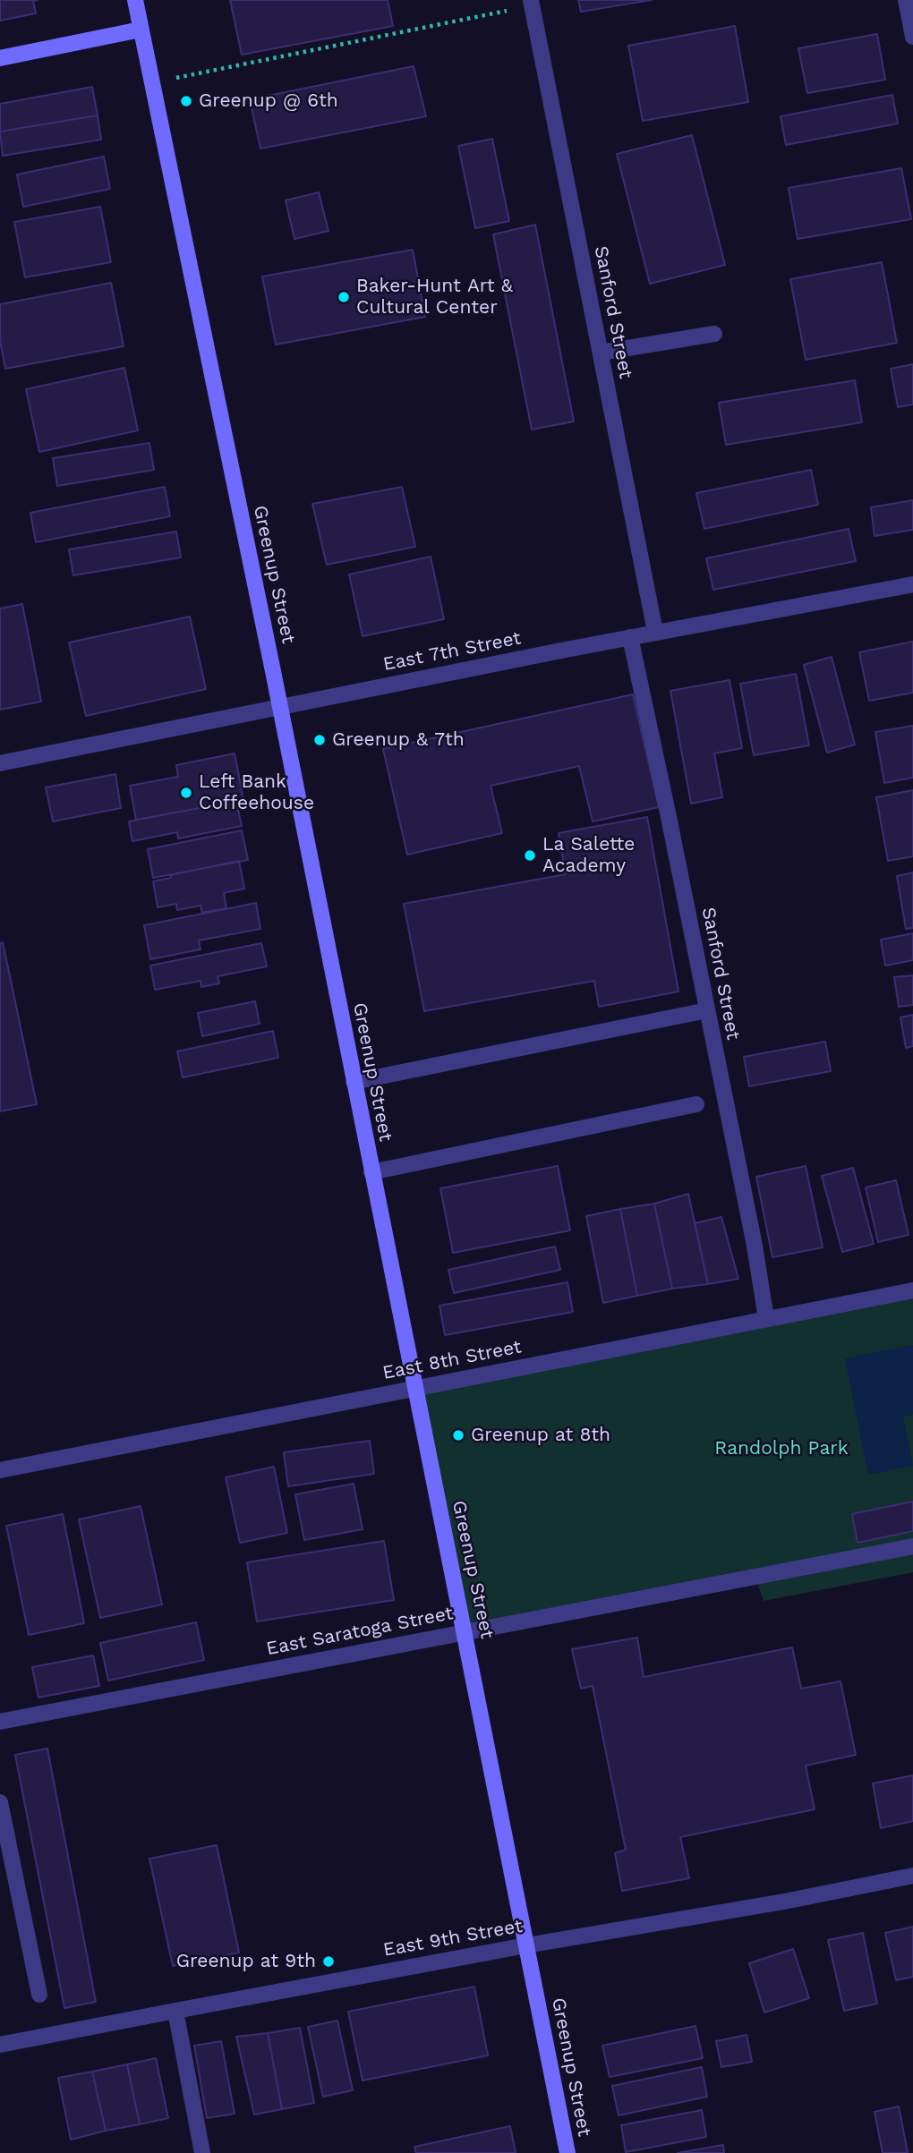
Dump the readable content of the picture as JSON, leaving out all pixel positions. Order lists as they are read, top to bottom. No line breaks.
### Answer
{"streets":{"main road":["Greenup Street"],"street":["Sanford Street","East 7th Street","East 8th Street","East Saratoga Street","East 9th Street"]},"crossings":[["Sanford Street","East 7th Street"],["Sanford Street","East 8th Street"],["Greenup Street","East 7th Street"],["Greenup Street","East 8th Street"],["Greenup Street","East Saratoga Street"],["Greenup Street","East 9th Street"]],"parks":["Randolph Park"],"places":["Greenup @ 6th","Baker-Hunt Art & Cultural Center","Greenup & 7th","Left Bank Coffeehouse","La Salette Academy","Greenup at 8th","Greenup at 9th"]}
